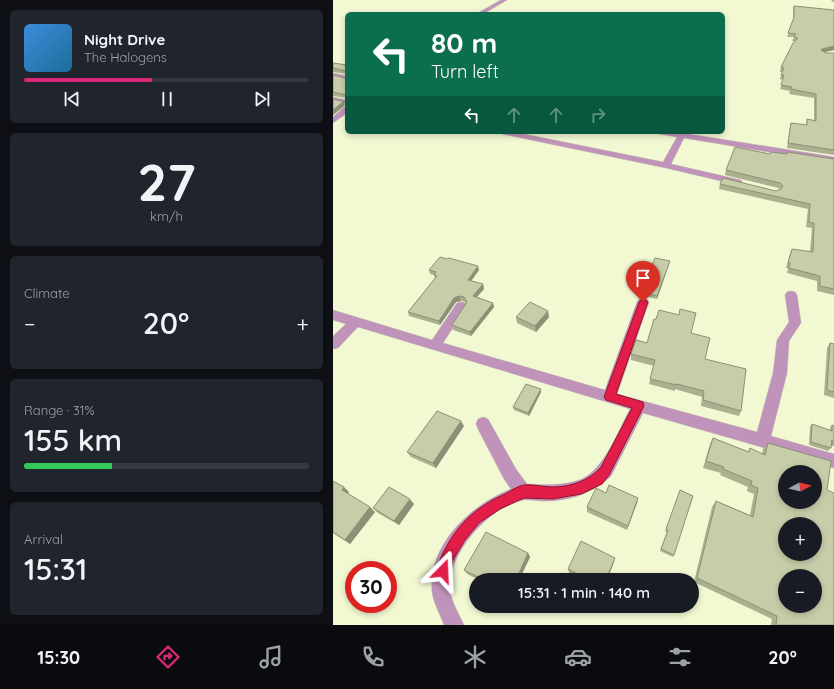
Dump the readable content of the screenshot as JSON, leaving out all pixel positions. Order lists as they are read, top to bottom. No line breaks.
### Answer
{"north":"right","page":{"turn":["80 m","Turn left"],"song":["Night Drive","The Halogens"],"tile":[["27","km/h"],"Climate",["Range · 31%","155 km"],["Arrival","15:31"]],"heat":["−","20°","+"],"map_buttons":["+","−"],"limit":"30","trip":"15:31 · 1 min · 140 m","tabs":["15:30","20°"]}}
